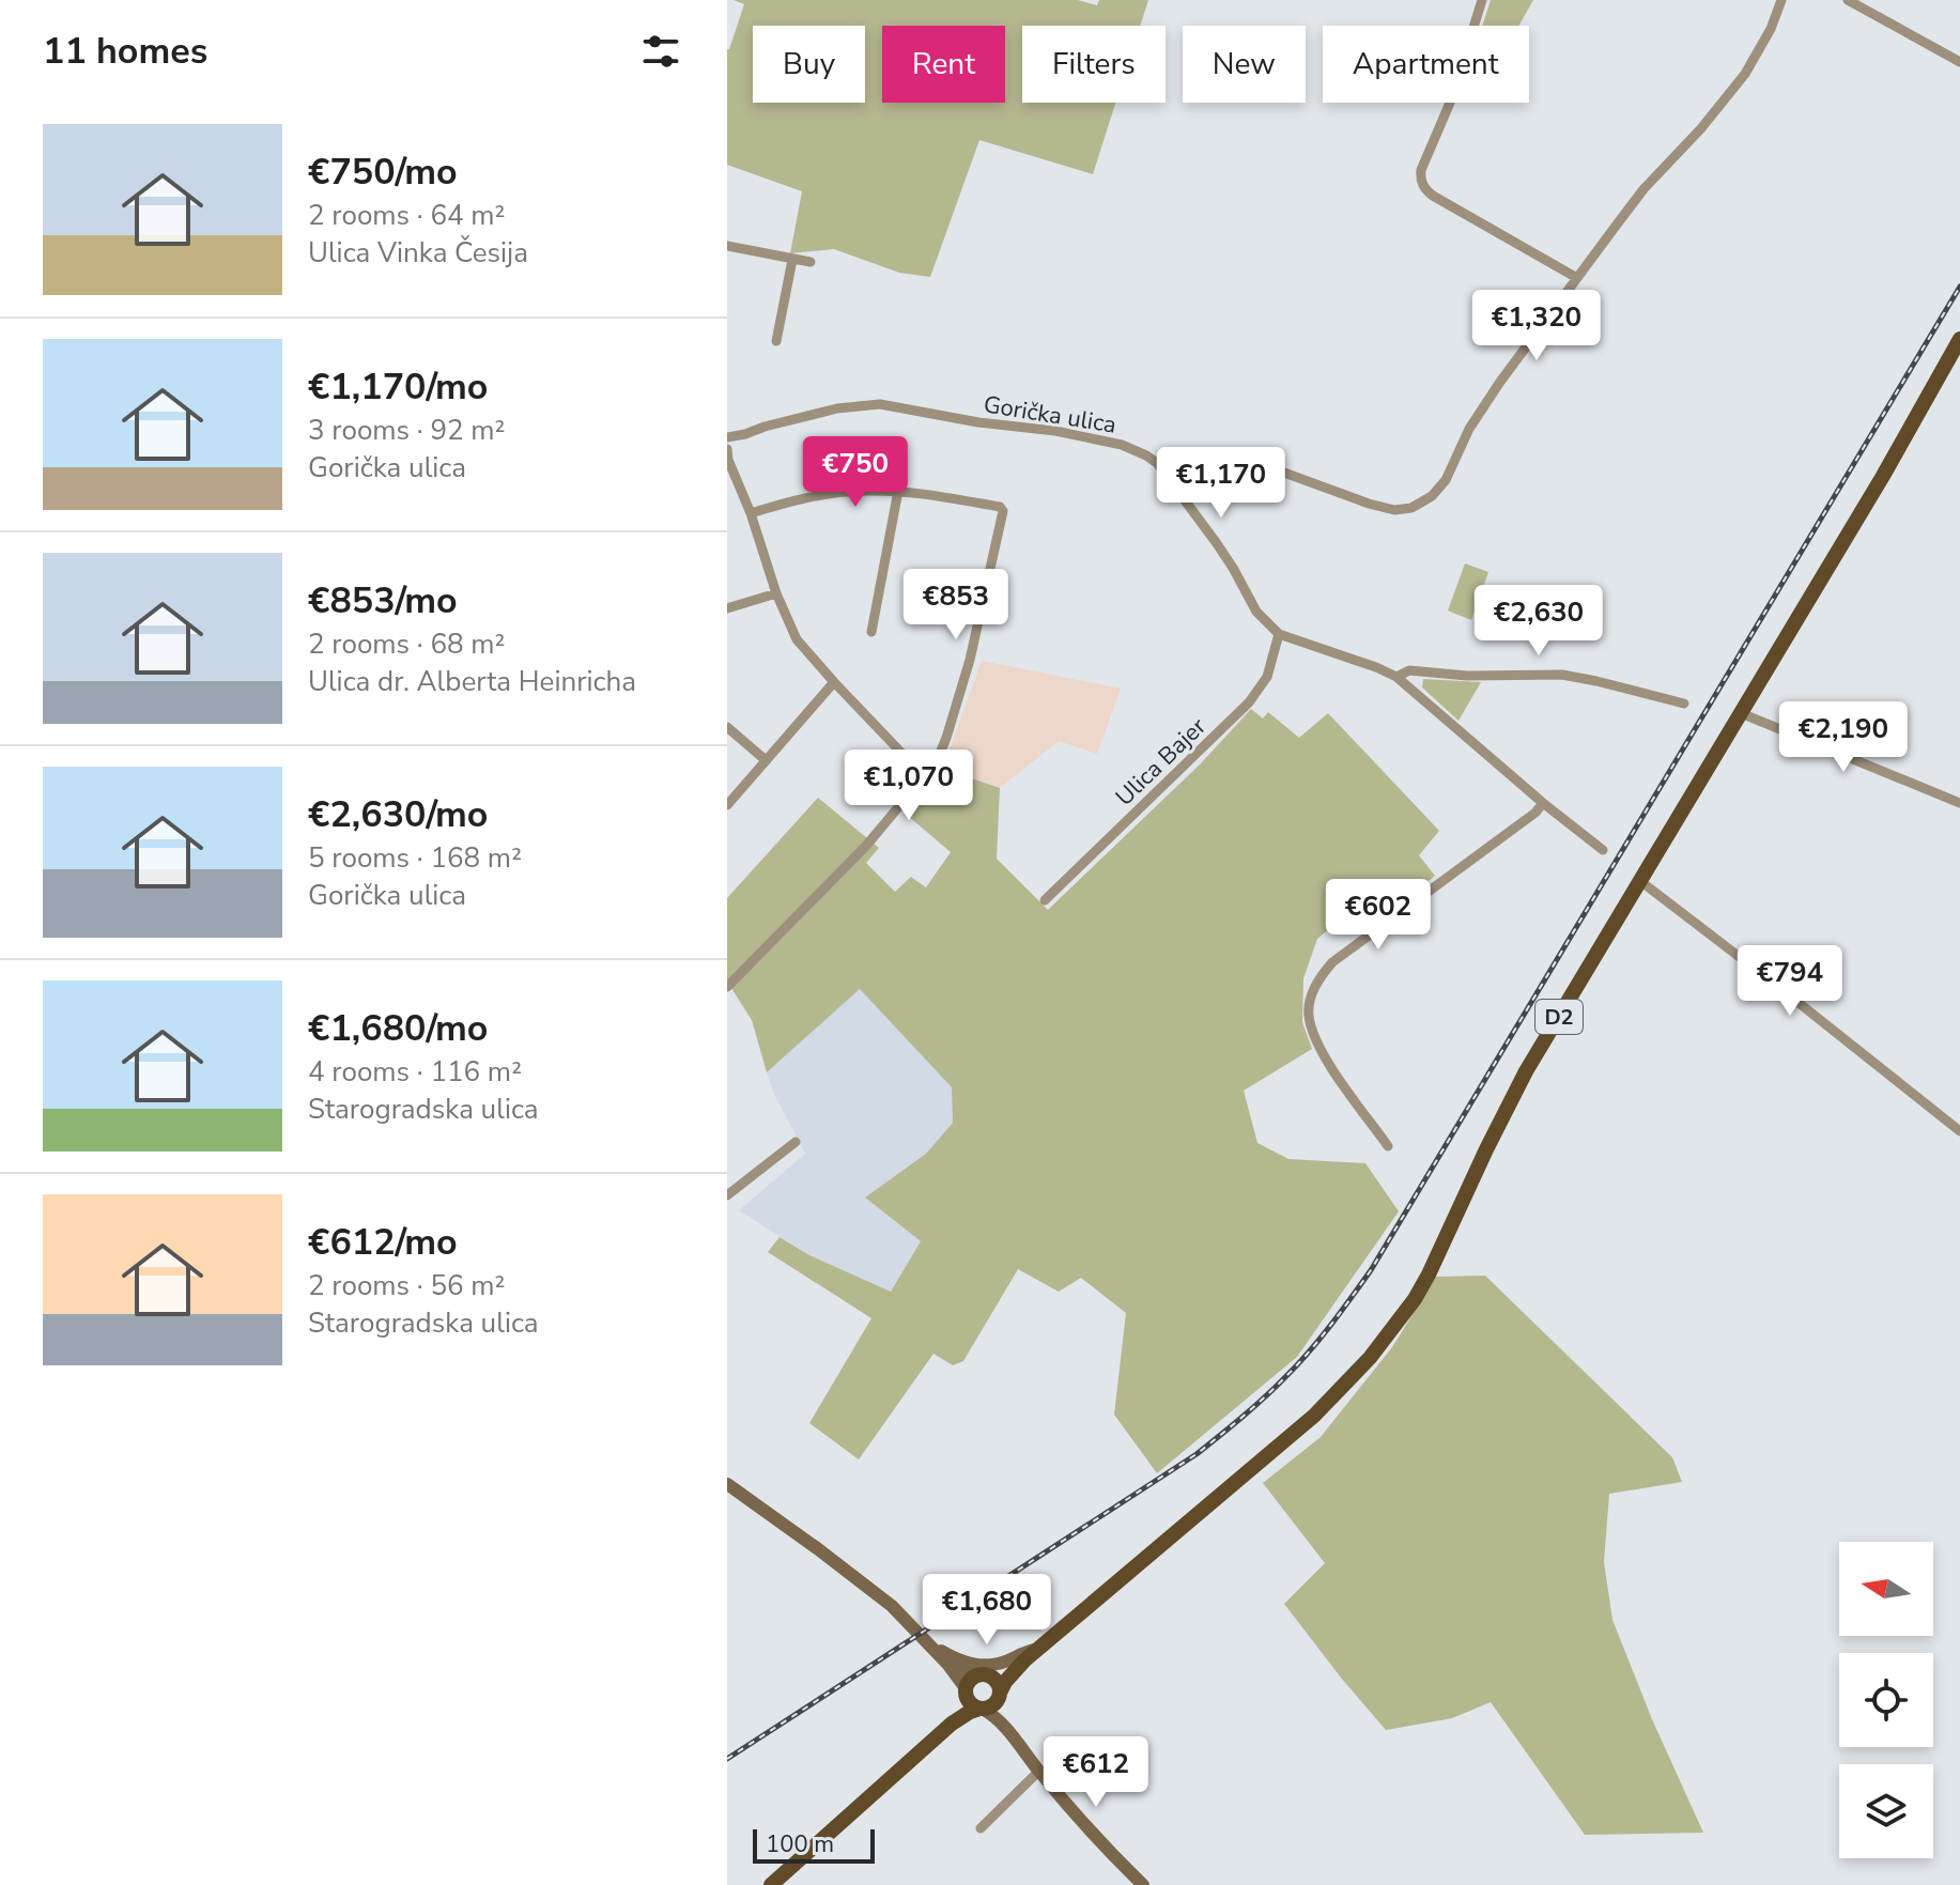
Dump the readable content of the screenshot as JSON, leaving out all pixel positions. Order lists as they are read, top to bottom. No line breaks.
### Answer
{"streets":{"main road":["D2"],"street":["Gorička ulica","Ulica Bajer"]},"crossings":[["Gorička ulica","Ulica Bajer"]],"scale_bar":"100 m","north":"left","page":{"heading":"11 homes","chip":["Buy","Rent","Filters","New","Apartment"],"list":[{"name":"€750/mo","note":"2 rooms · 64 m² · Ulica Vinka Česija"},{"name":"€1,170/mo","note":"3 rooms · 92 m² · Gorička ulica"},{"name":"€853/mo","note":"2 rooms · 68 m² · Ulica dr. Alberta Heinricha"},{"name":"€2,630/mo","note":"5 rooms · 168 m² · Gorička ulica"},{"name":"€1,680/mo","note":"4 rooms · 116 m² · Starogradska ulica"},{"name":"€612/mo","note":"2 rooms · 56 m² · Starogradska ulica"}],"price":["€1,320","€750","€1,170","€853","€2,630","€2,190","€1,070","€602","€794","€1,680","€612"],"scale":"100 m"}}
